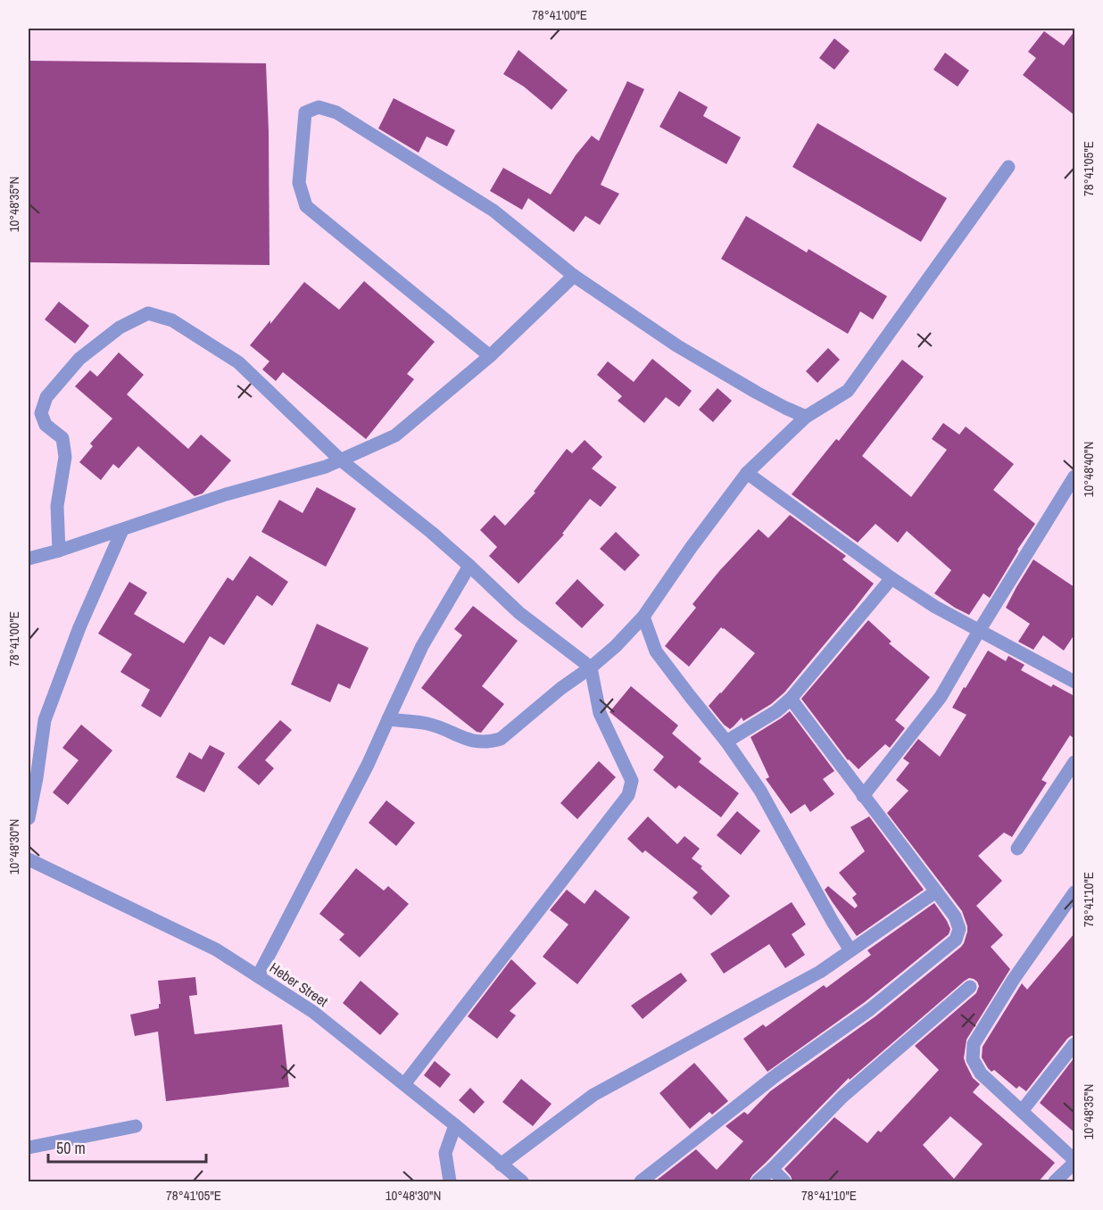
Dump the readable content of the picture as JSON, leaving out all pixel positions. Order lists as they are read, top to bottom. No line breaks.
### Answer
{"streets":{"street":["Heber Street"]},"scale_bar":"50 m","coordinates":["78°41'00\"E","78°41'05\"E","10°48'35\"N","10°48'40\"N","10°48'30\"N","78°41'10\"E"]}
